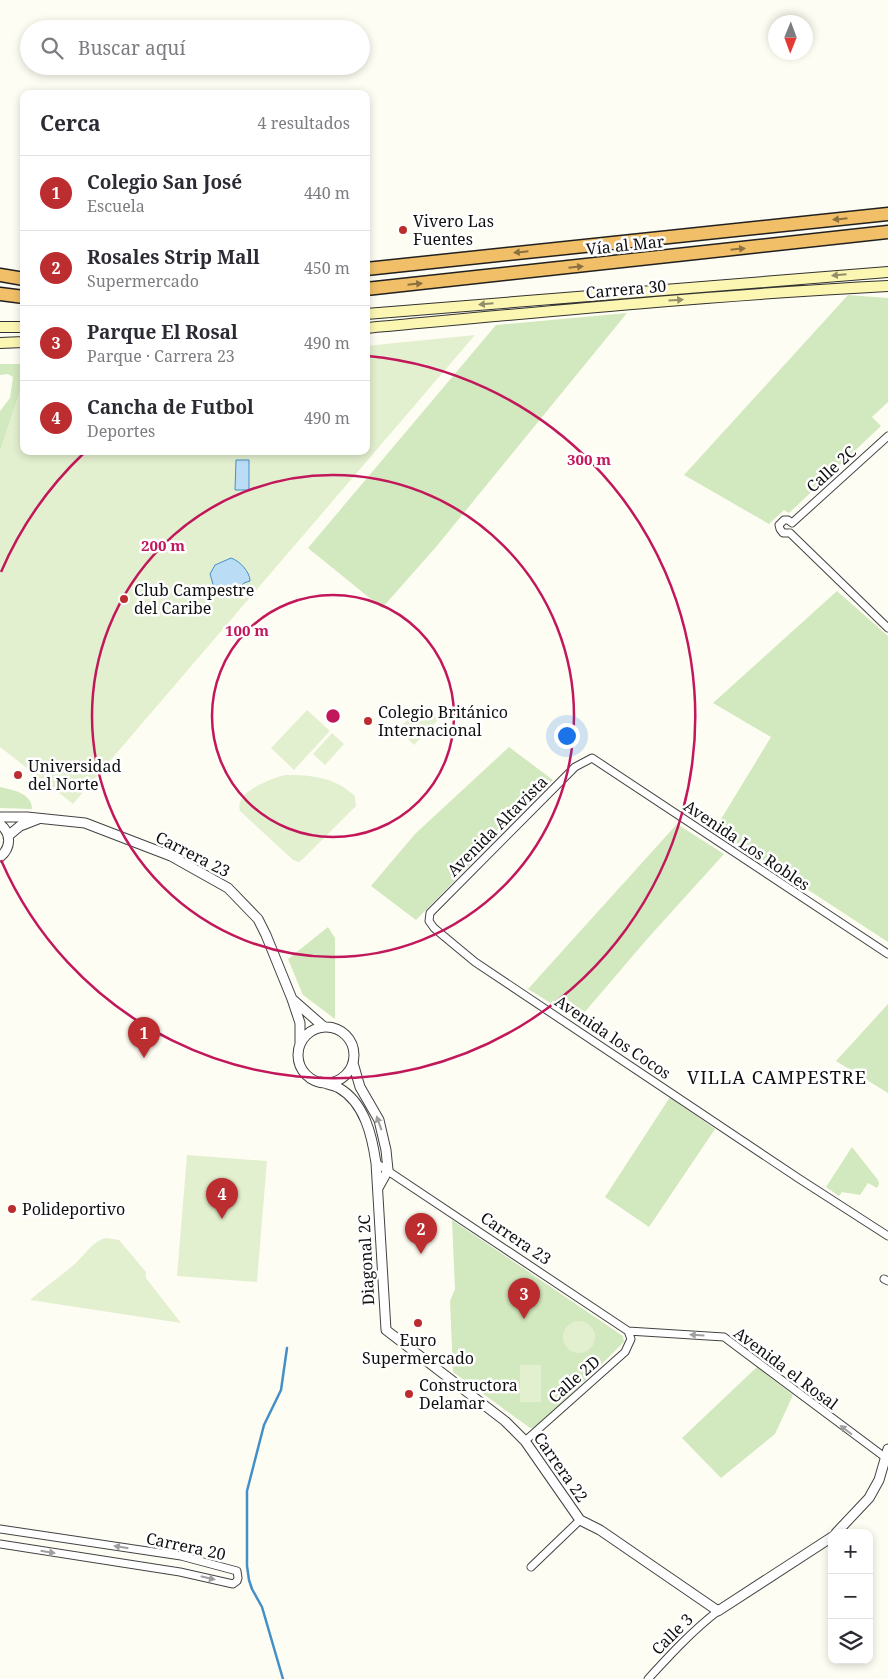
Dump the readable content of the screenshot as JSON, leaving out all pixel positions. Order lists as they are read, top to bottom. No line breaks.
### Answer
{"streets":{"highway":["Vía al Mar"],"main road":["Carrera 30"],"street":["Calle 2C","Avenida Altavista","Avenida Los Robles","Carrera 23","Avenida los Cocos","Diagonal 2C","Avenida el Rosal","Calle 2D","Carrera 22","Carrera 20","Calle 3"]},"crossings":[["Avenida Altavista","Avenida Los Robles"],["Avenida Altavista","Avenida los Cocos"],["Carrera 23","Diagonal 2C"],["Carrera 23","Avenida el Rosal"],["Carrera 23","Calle 2D"],["Diagonal 2C","Carrera 22"],["Avenida el Rosal","Calle 2D"],["Calle 2D","Carrera 22"],["Carrera 22","Calle 3"]],"one_way":["Avenida el Rosal"],"districts":["VILLA CAMPESTRE"],"places":["Vivero Las Fuentes","Club Campestre del Caribe","Colegio Británico Internacional","Universidad del Norte","Polideportivo","Euro Supermercado","Constructora Delamar"],"north":"bottom","page":{"search":"Buscar aquí","heading":["Cerca","4 resultados"],"list":[{"mark":"1","name":"Colegio San José","note":"Escuela","value":"440 m"},{"mark":"2","name":"Rosales Strip Mall","note":"Supermercado","value":"450 m"},{"mark":"3","name":"Parque El Rosal","note":"Parque · Carrera 23","value":"490 m"},{"mark":"4","name":"Cancha de Futbol","note":"Deportes","value":"490 m"}],"pins":["1","4","2","3"],"map_buttons":["+","−"]},"rings":["300 m","200 m","100 m"]}
